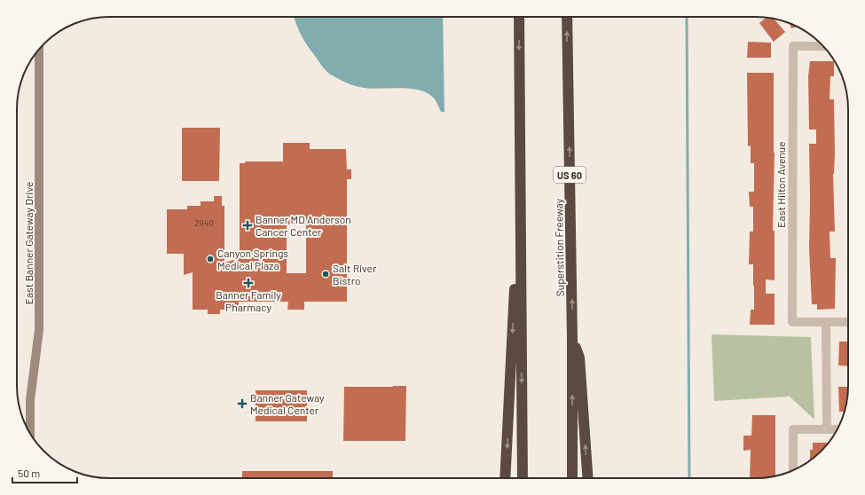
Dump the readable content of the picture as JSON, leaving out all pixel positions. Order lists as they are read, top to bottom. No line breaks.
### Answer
{"streets":{"highway":["US 60","Superstition Freeway"],"street":["East Hilton Avenue","East Banner Gateway Drive"]},"places":{"health":["Banner MD Anderson Cancer Center","Banner Family Pharmacy","Banner Gateway Medical Center"],"other":["Canyon Springs Medical Plaza","Salt River Bistro"]},"house_numbers":["2940"],"scale_bar":"50 m"}
